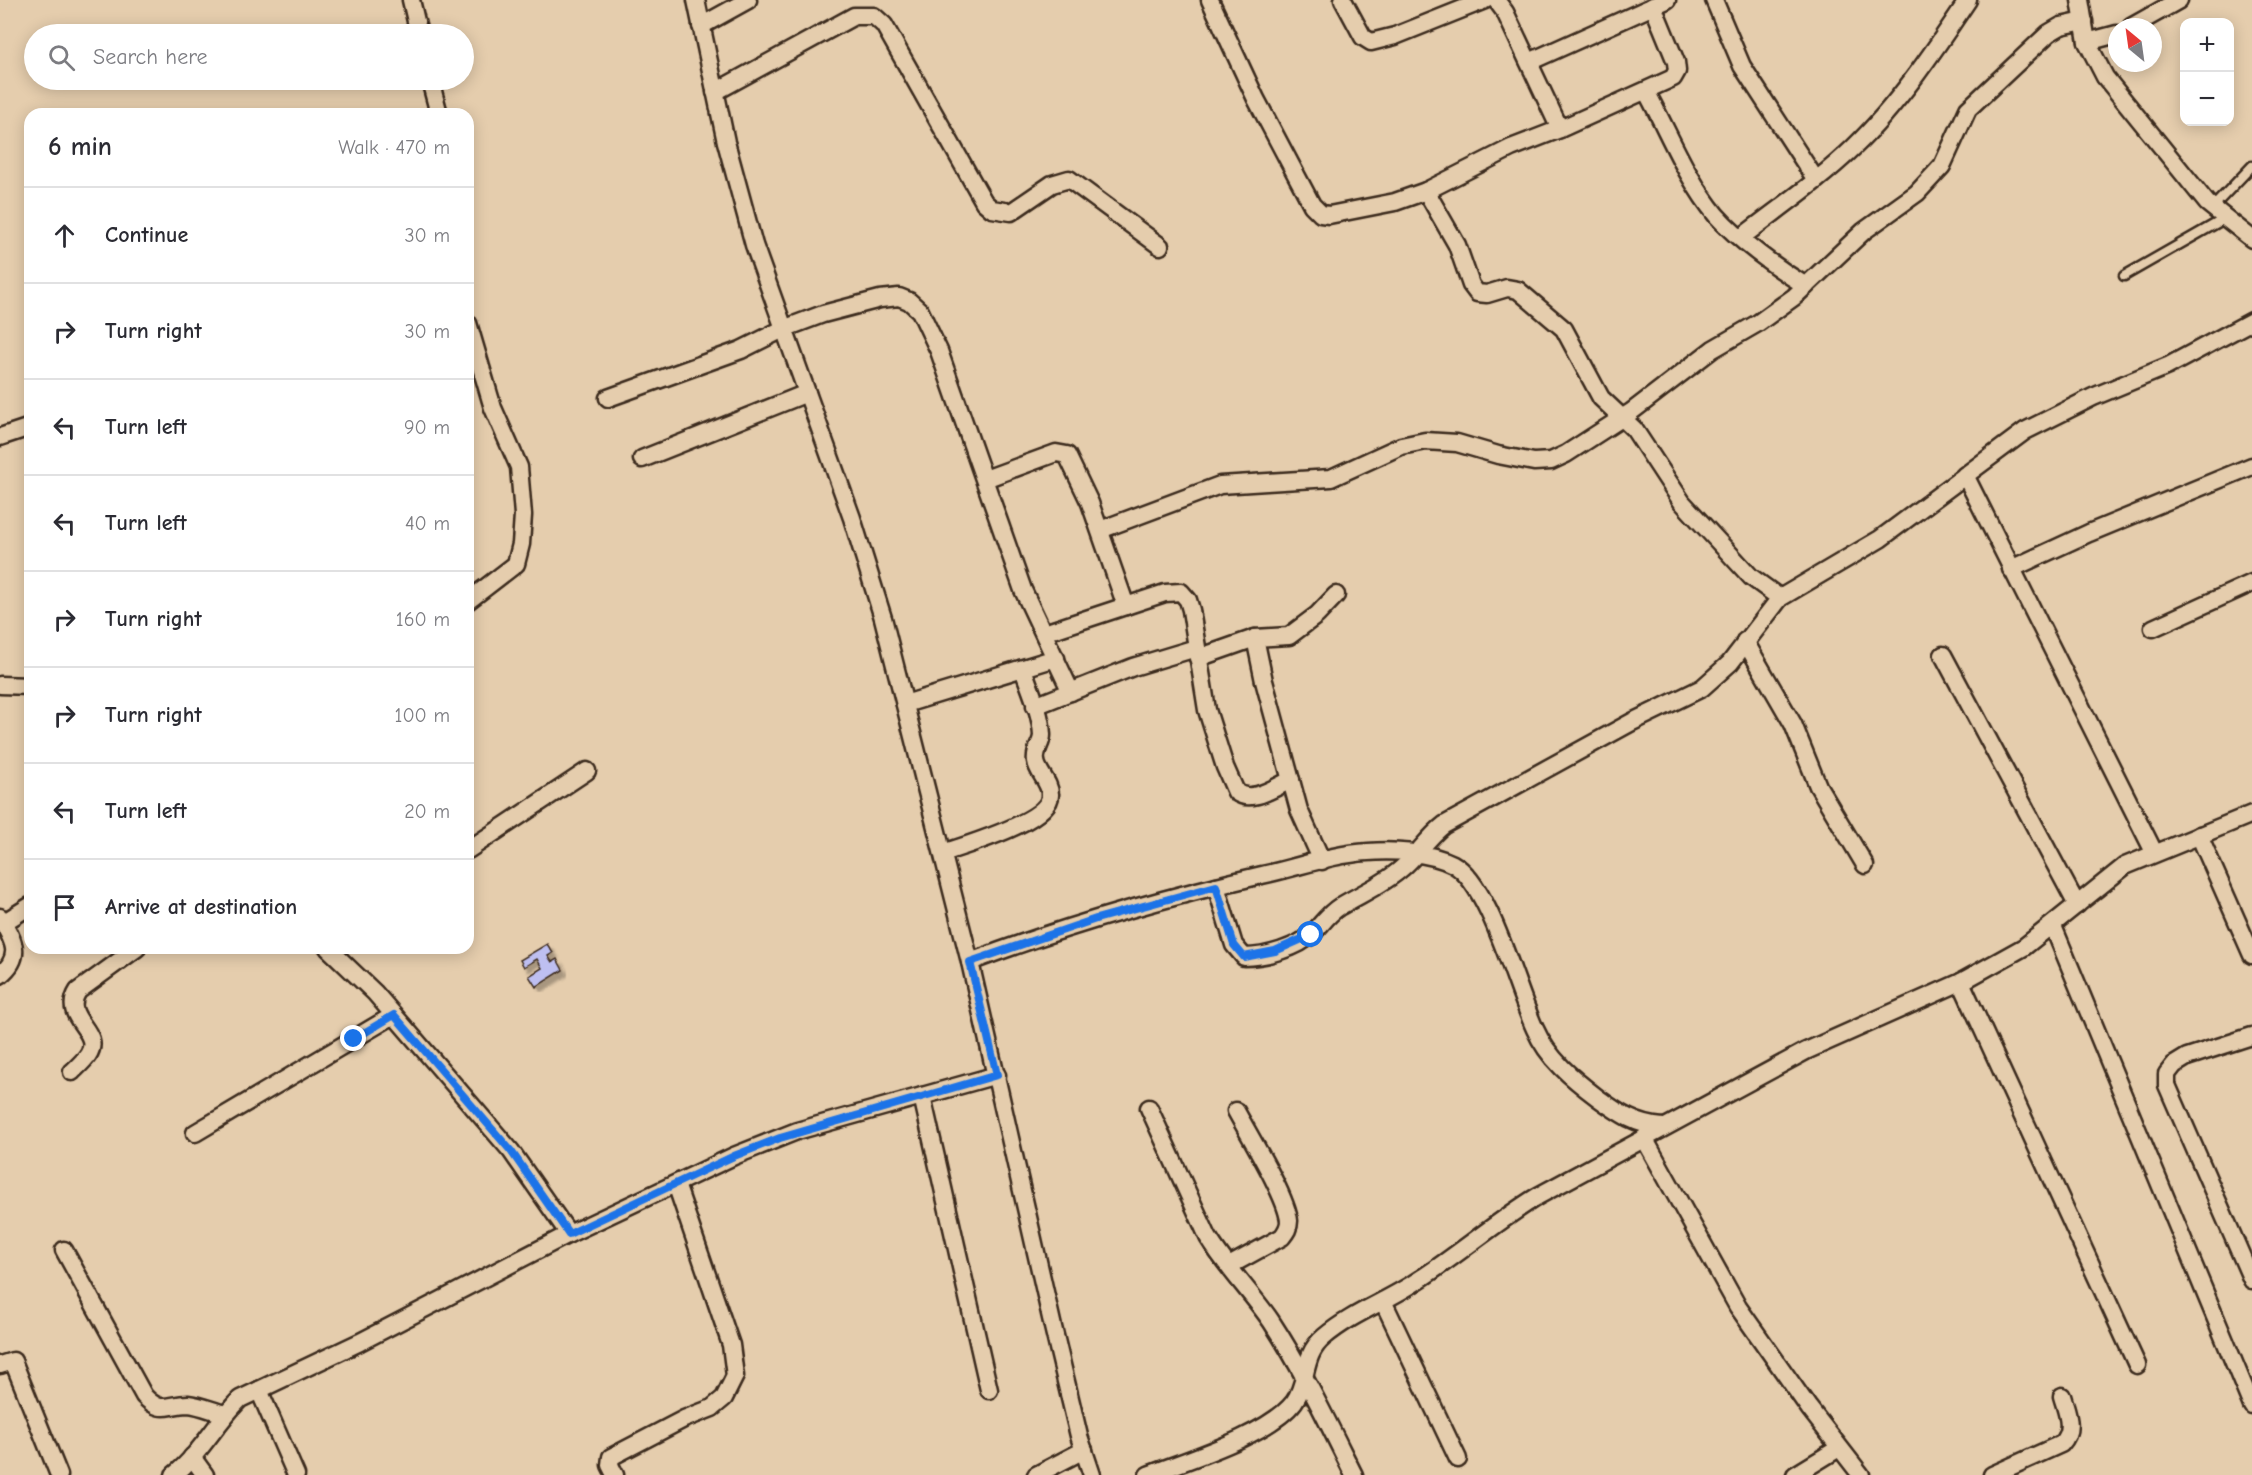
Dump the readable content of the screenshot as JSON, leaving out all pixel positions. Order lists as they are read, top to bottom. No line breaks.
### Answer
{"north":"top left","page":{"map_buttons":["+","−"],"search":"Search here","heading":["6 min","Walk · 470 m"],"list":[["Continue","30 m"],["Turn right","30 m"],["Turn left","90 m"],["Turn left","40 m"],["Turn right","160 m"],["Turn right","100 m"],["Turn left","20 m"],"Arrive at destination"]}}
